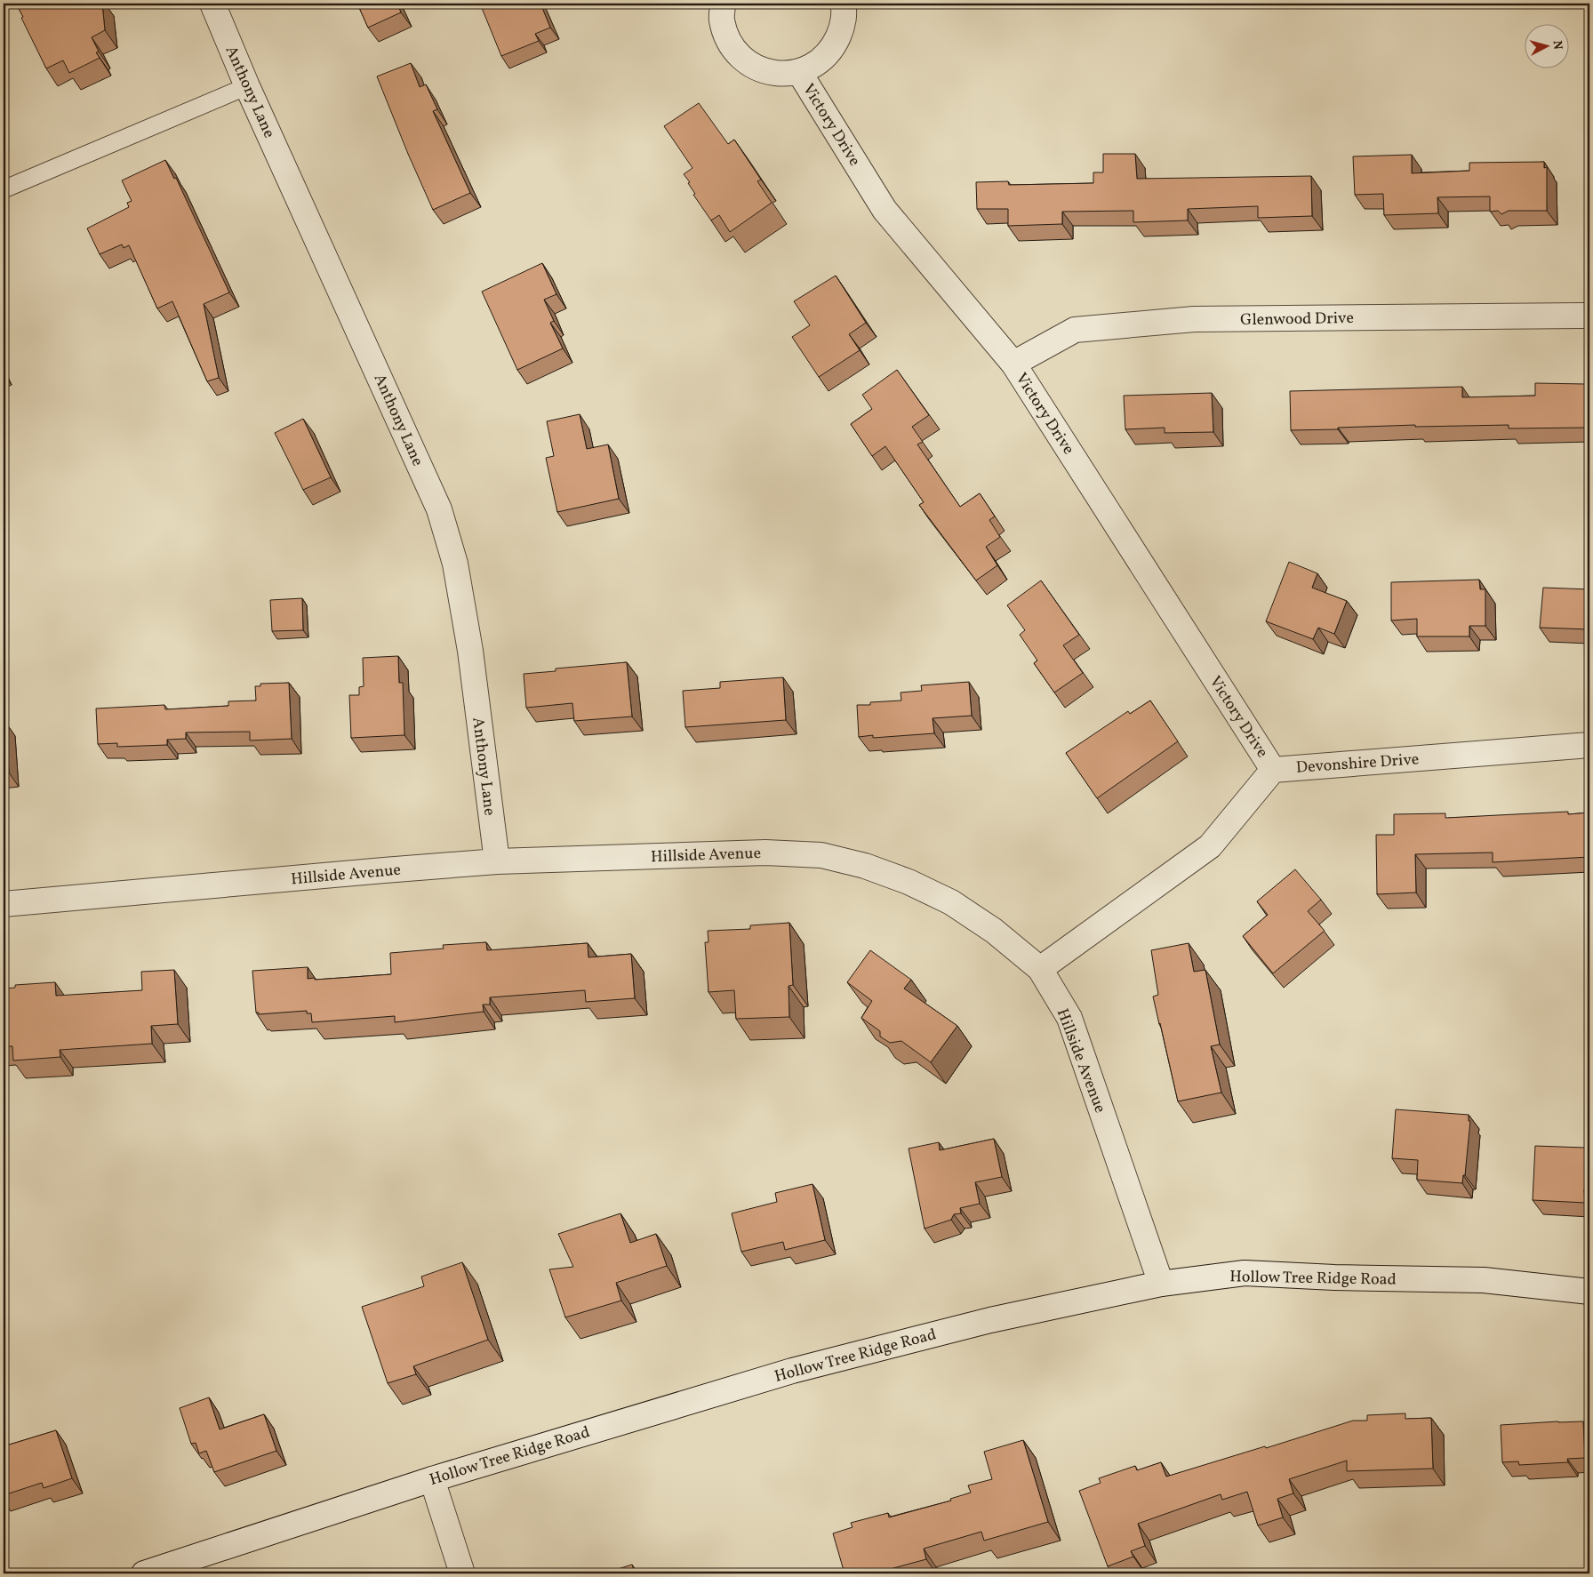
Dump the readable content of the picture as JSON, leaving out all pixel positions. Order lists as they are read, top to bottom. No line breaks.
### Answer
{"streets":{"street":["Anthony Lane","Victory Drive","Glenwood Drive","Devonshire Drive","Hillside Avenue","Hollow Tree Ridge Road"]},"crossings":[["Anthony Lane","Hillside Avenue"],["Victory Drive","Glenwood Drive"],["Victory Drive","Devonshire Drive"],["Devonshire Drive","Hillside Avenue"],["Hillside Avenue","Hollow Tree Ridge Road"]],"north":"right"}
